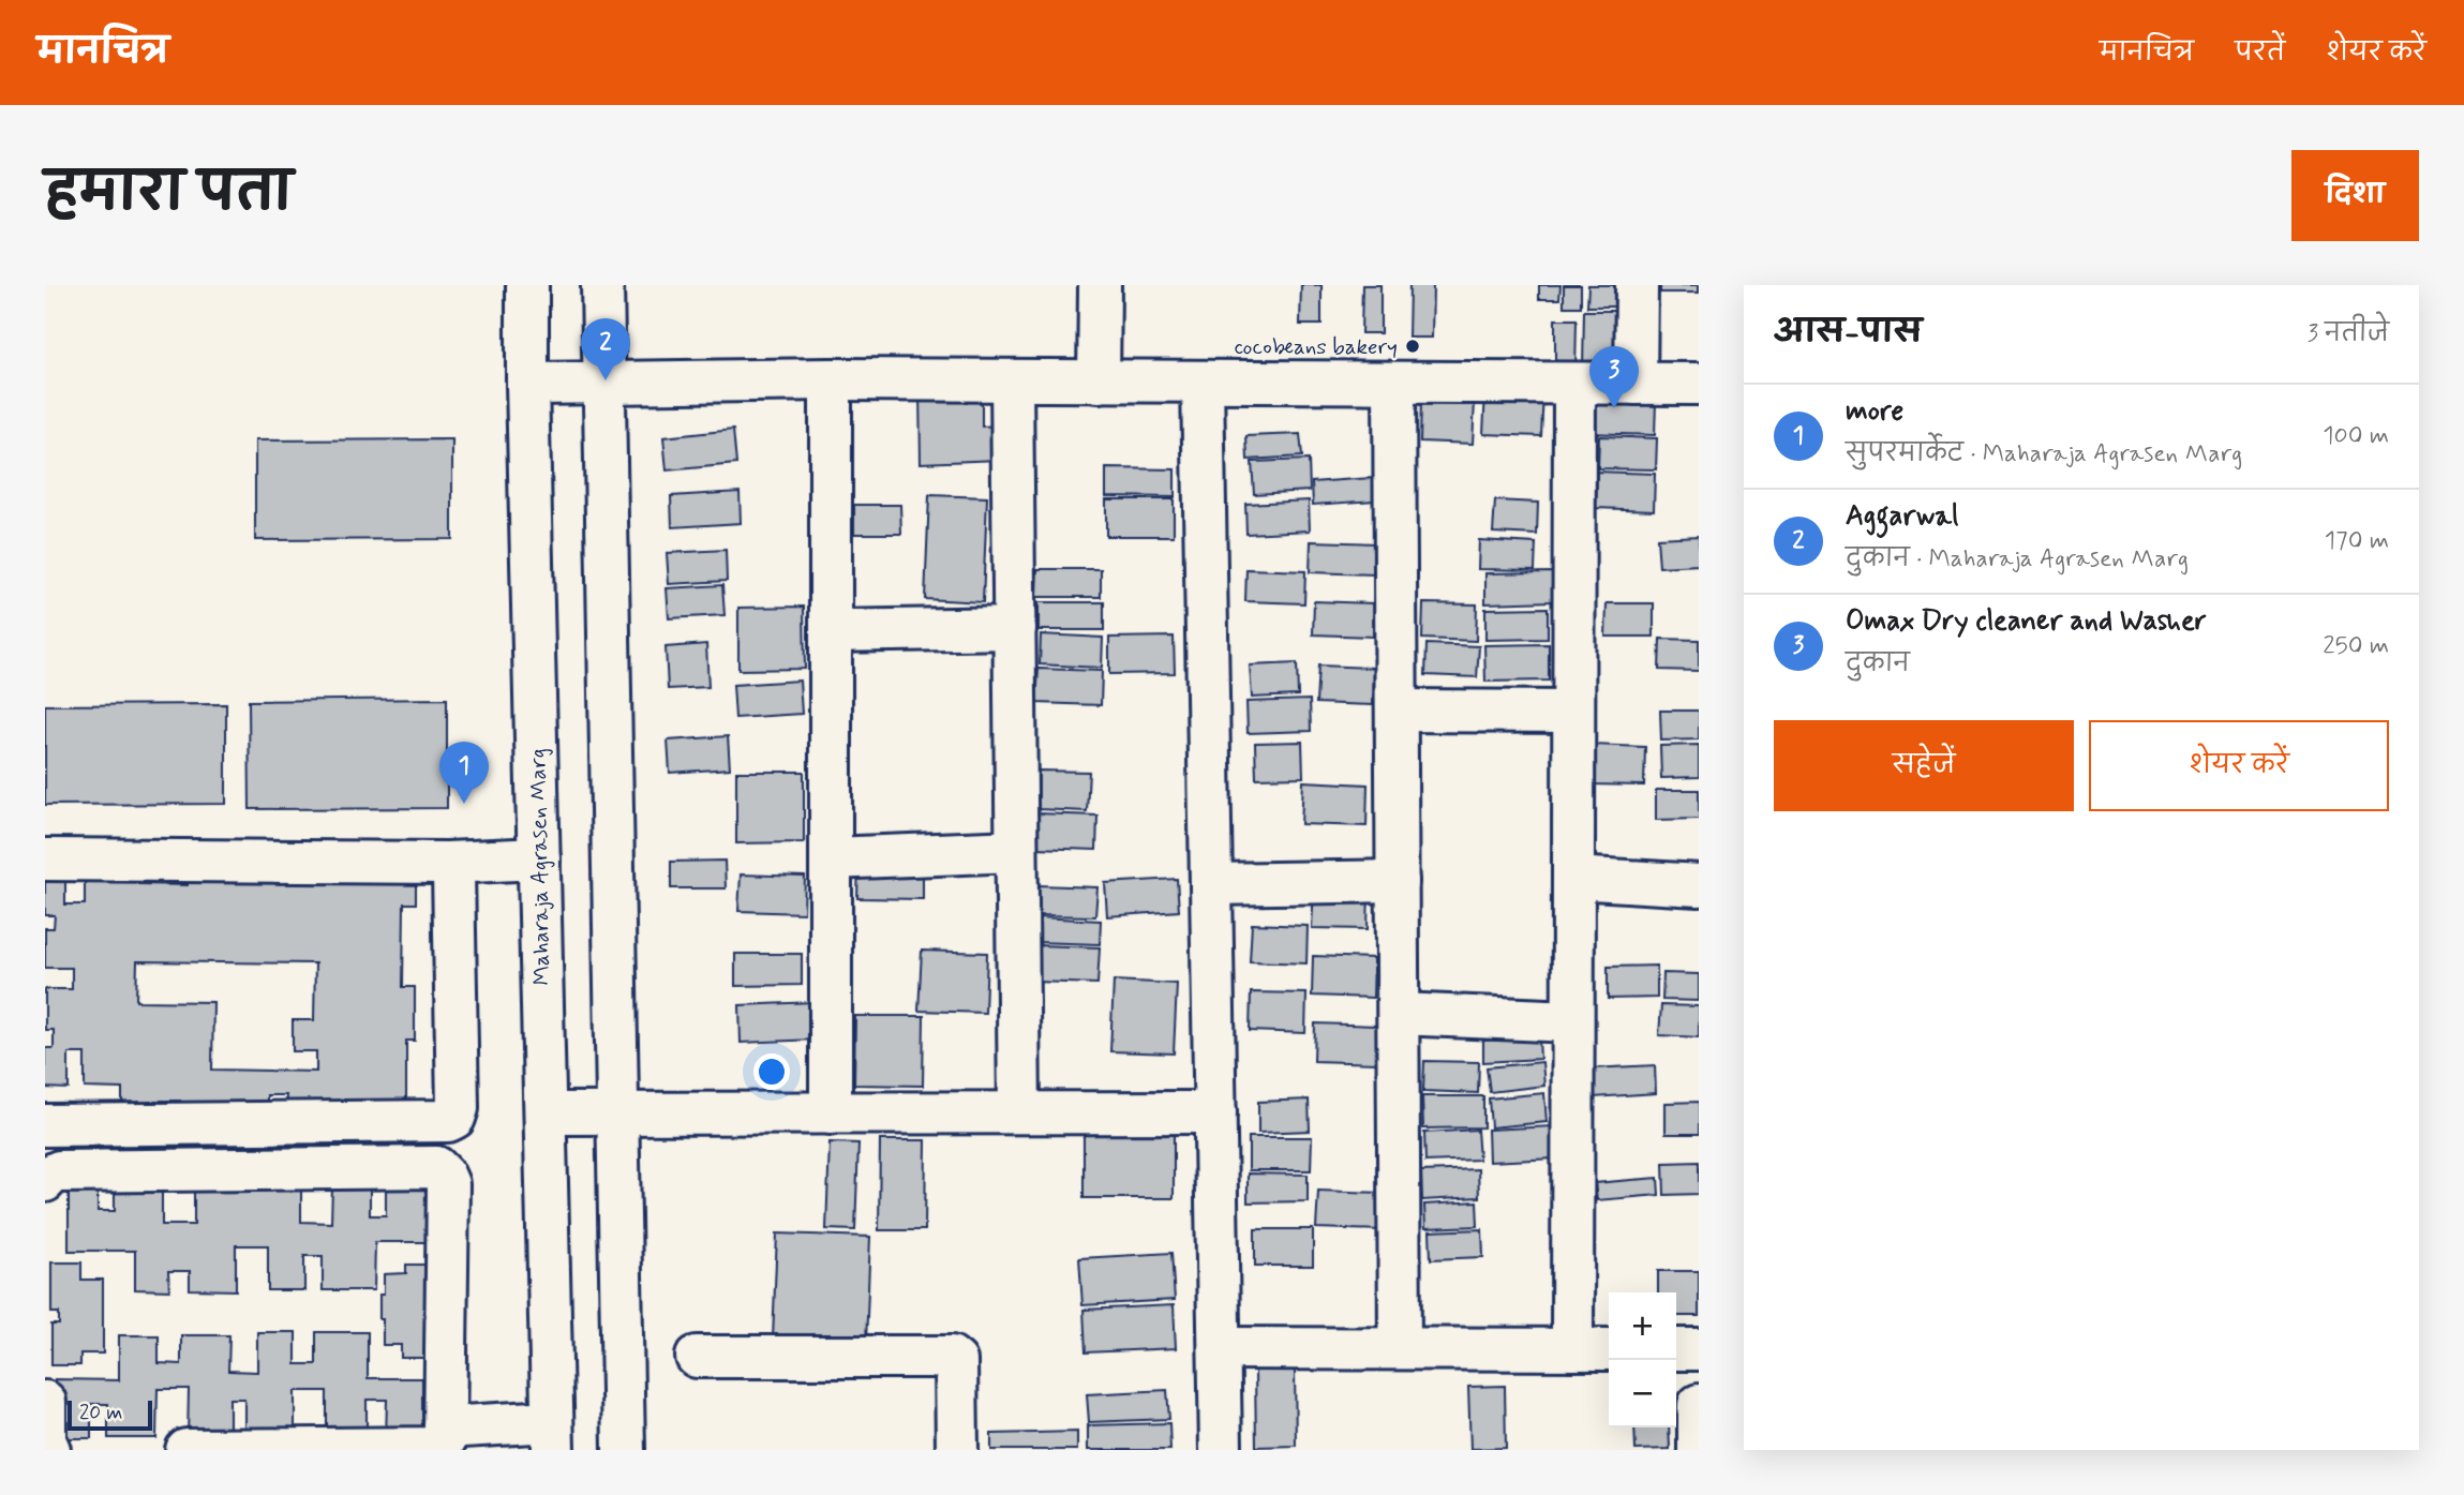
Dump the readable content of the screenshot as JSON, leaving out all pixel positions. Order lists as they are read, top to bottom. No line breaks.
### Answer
{"streets":{"street":["Maharaja Agrasen Marg"]},"places":["cocobeans bakery"],"scale_bar":"20 m","page":{"header":"मानचित्र","nav":["मानचित्र","परतें","शेयर करें"],"title":"हमारा पता","buttons":["दिशा",["सहेजें","शेयर करें"]],"heading":["आस-पास","3 नतीजे"],"pins":["2","3","1"],"list":[{"mark":"1","name":"more","note":"सुपरमार्केट · Maharaja Agrasen Marg","value":"100 m"},{"mark":"2","name":"Aggarwal","note":"दुकान · Maharaja Agrasen Marg","value":"170 m"},{"mark":"3","name":"Omax Dry cleaner and Washer","note":"दुकान","value":"250 m"}],"map_buttons":["+","−"],"scale":"20 m"}}
